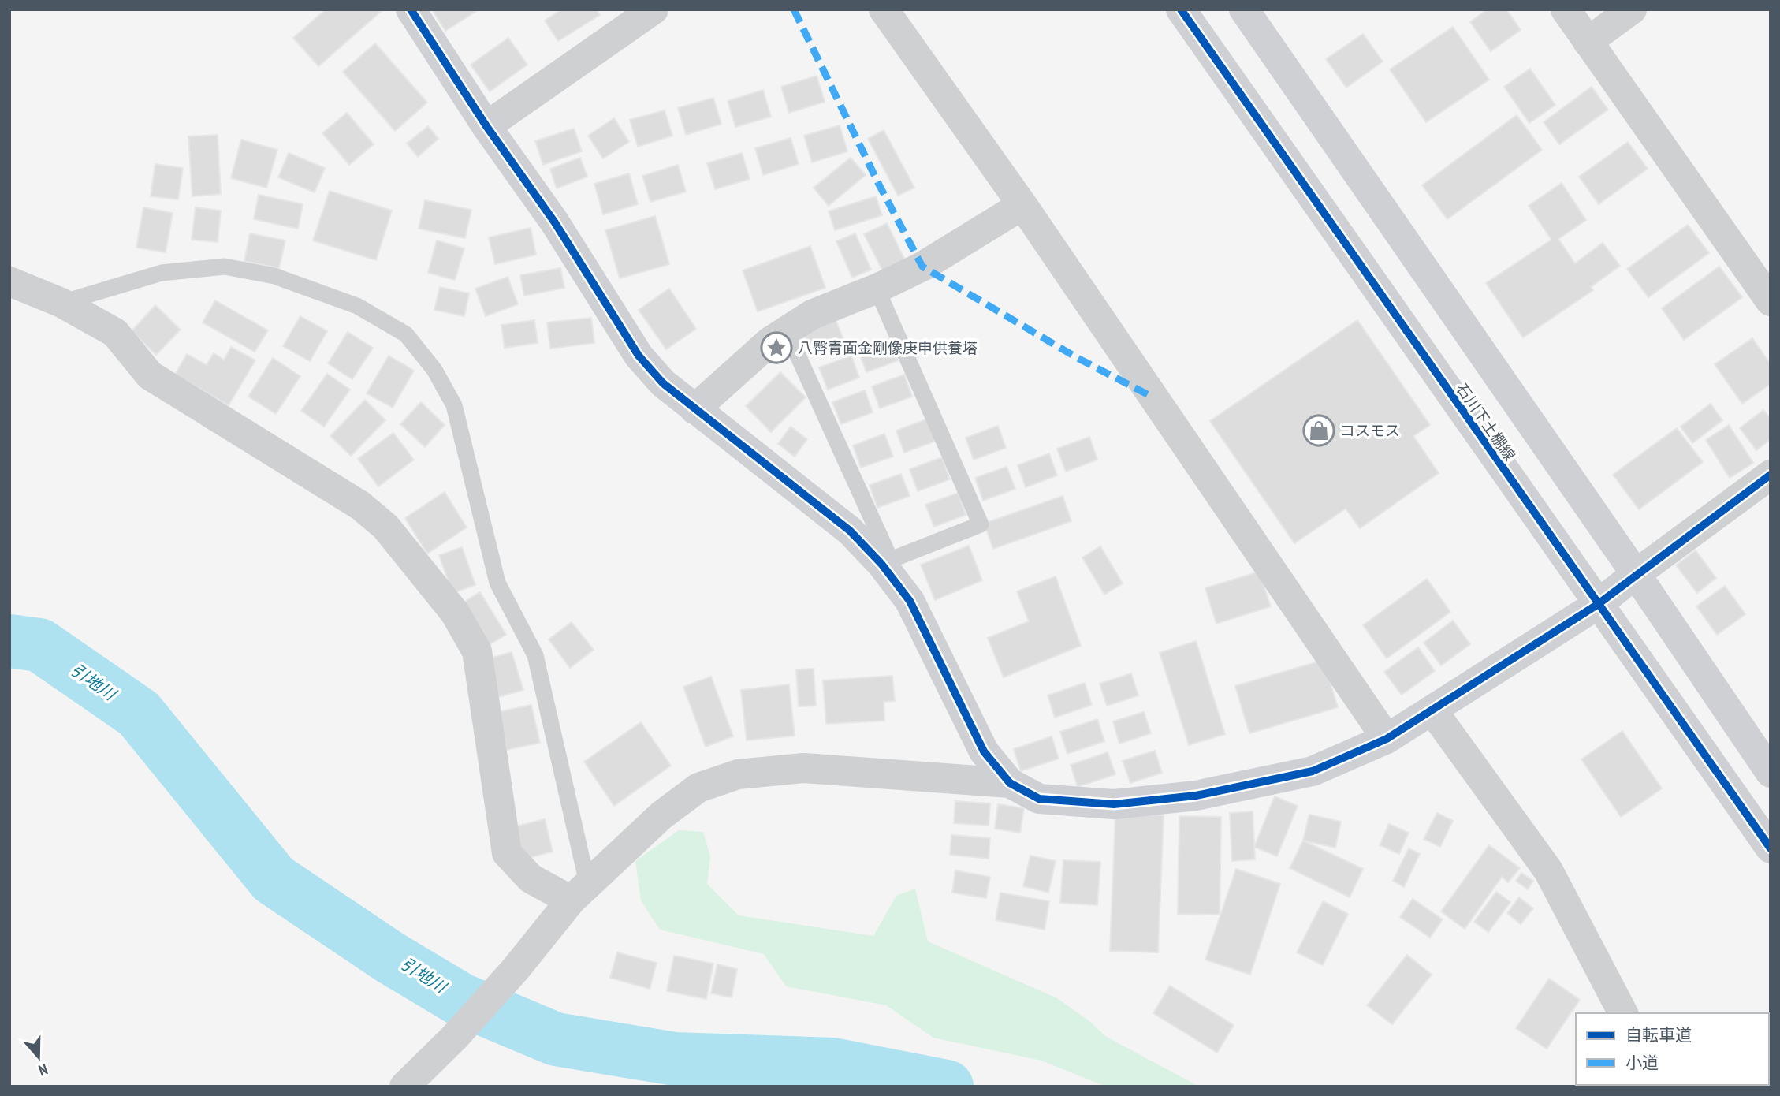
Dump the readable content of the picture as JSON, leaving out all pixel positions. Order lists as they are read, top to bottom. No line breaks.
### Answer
{"streets":{"street":["石川下土棚線"]},"water":["引地川"],"places":{"place":["八臀青面金剛像庚申供養塔"],"shop":["コスモス"]},"legend":["自転車道","小道"],"north":"bottom"}
